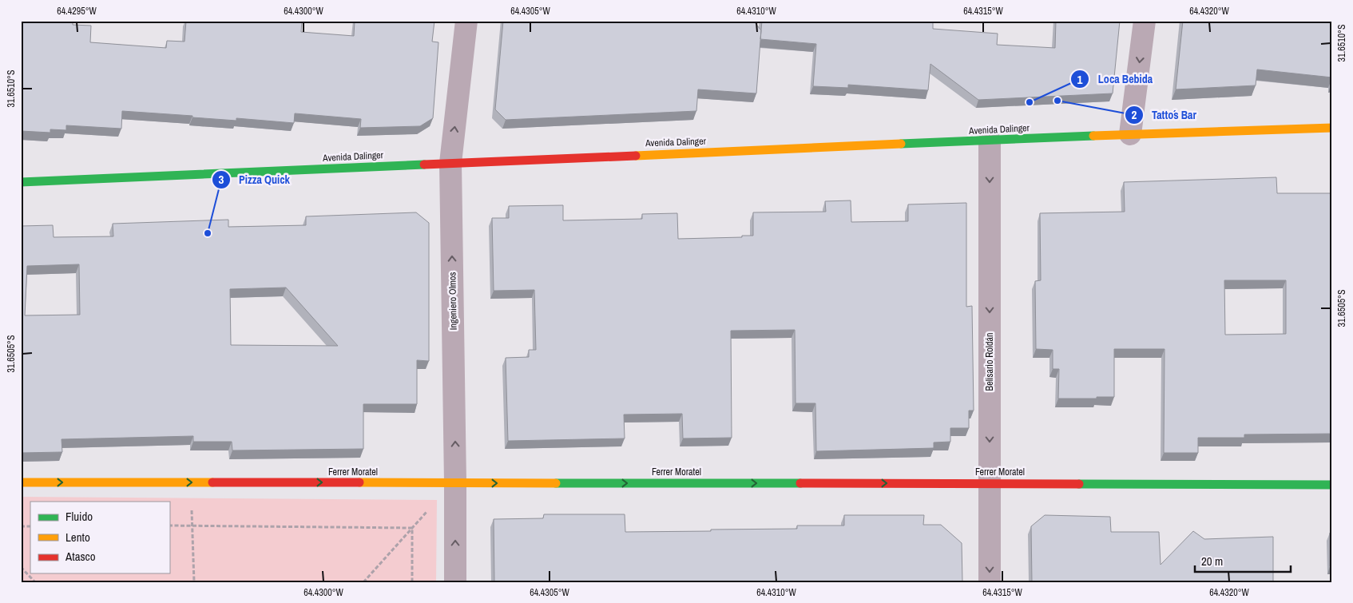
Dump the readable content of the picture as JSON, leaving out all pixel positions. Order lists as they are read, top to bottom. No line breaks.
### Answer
{"streets":{"street":["Avenida Dalinger","Ingeniero Olmos","Belisario Roldán","Ferrer Moratel"]},"crossings":[["Avenida Dalinger","Ingeniero Olmos"],["Avenida Dalinger","Belisario Roldán"],["Ingeniero Olmos","Ferrer Moratel"],["Belisario Roldán","Ferrer Moratel"]],"one_way":["Ingeniero Olmos","Belisario Roldán","Ferrer Moratel"],"places":["Tatto´s Bar","Loca Bebida","Pizza Quick"],"legend":["Fluido","Lento","Atasco"],"scale_bar":"20 m","coordinates":["64.4295°W","64.4300°W","64.4305°W","64.4310°W","64.4315°W","64.4320°W","31.6510°S","31.6505°S"]}
